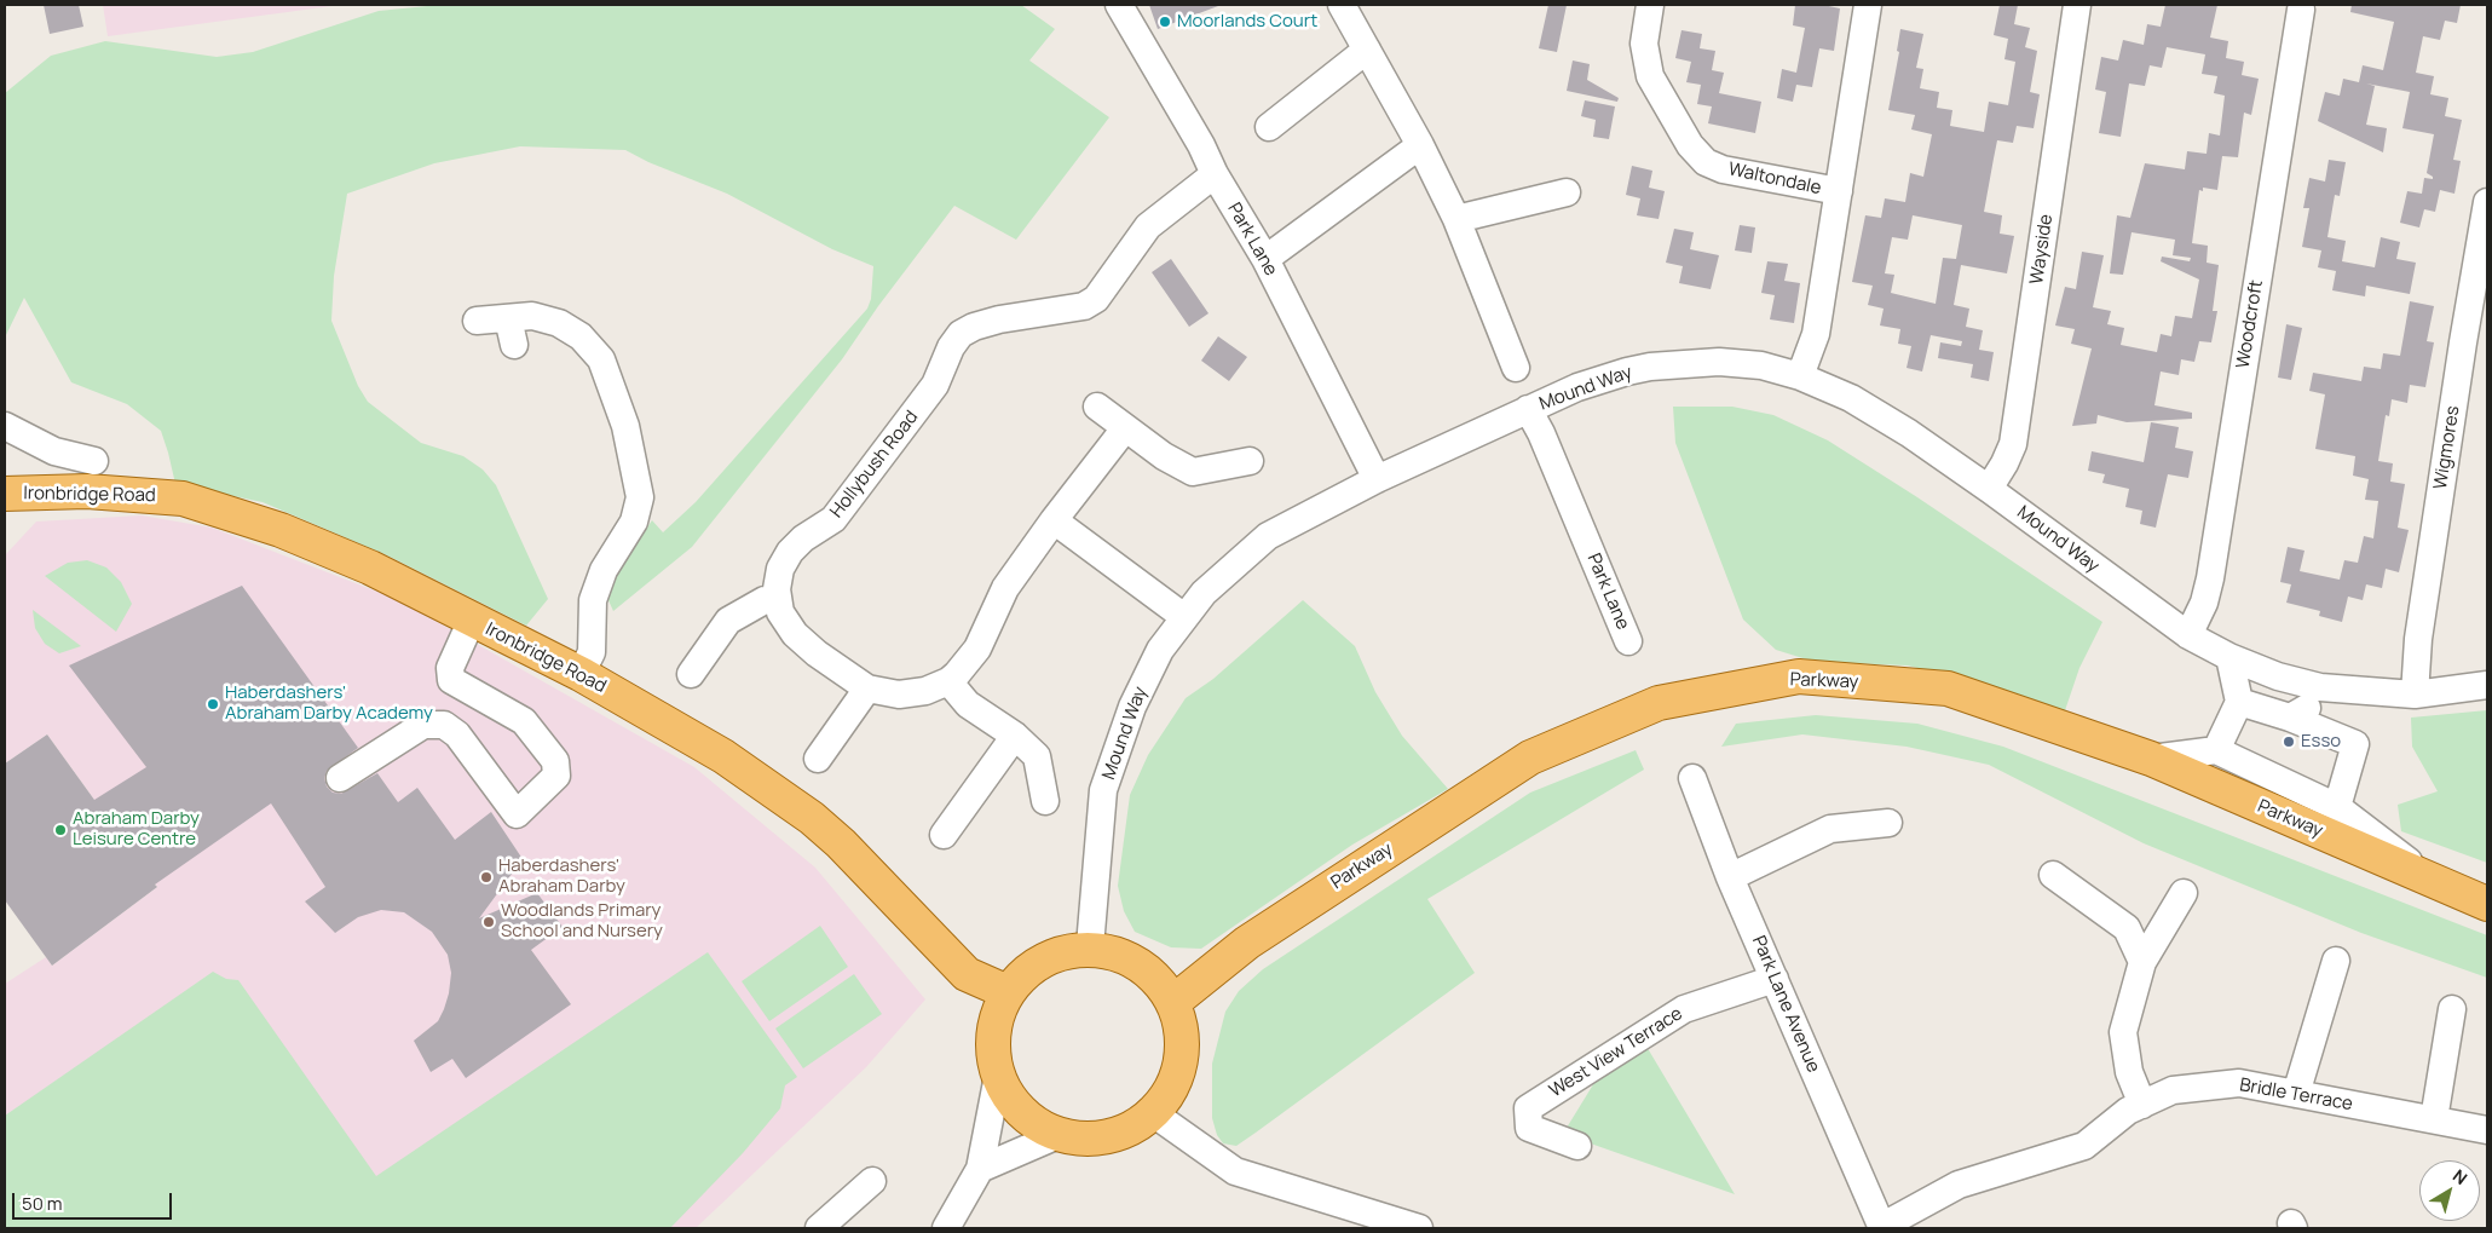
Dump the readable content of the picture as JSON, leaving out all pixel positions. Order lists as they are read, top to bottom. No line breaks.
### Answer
{"streets":{"main road":["Ironbridge Road","Parkway"],"street":["Waltondale","Park Lane","Wayside","Woodcroft","Mound Way","Wigmores","Hollybush Road","Park Lane Avenue","West View Terrace","Bridle Terrace"]},"crossings":[["Waltondale","Mound Way"],["Park Lane","Mound Way"],["Park Lane","Hollybush Road"],["Wayside","Mound Way"],["Woodcroft","Mound Way"],["Mound Way","Wigmores"],["Mound Way","Ironbridge Road"],["Mound Way","Parkway"],["Ironbridge Road","Parkway"],["Park Lane Avenue","West View Terrace"],["Park Lane Avenue","Bridle Terrace"]],"places":["Moorlands Court","Haberdashers' Abraham Darby Academy","Esso","Abraham Darby Leisure Centre","Haberdashers' Abraham Darby","Woodlands Primary School and Nursery"],"scale_bar":"50 m","north":"top right"}
